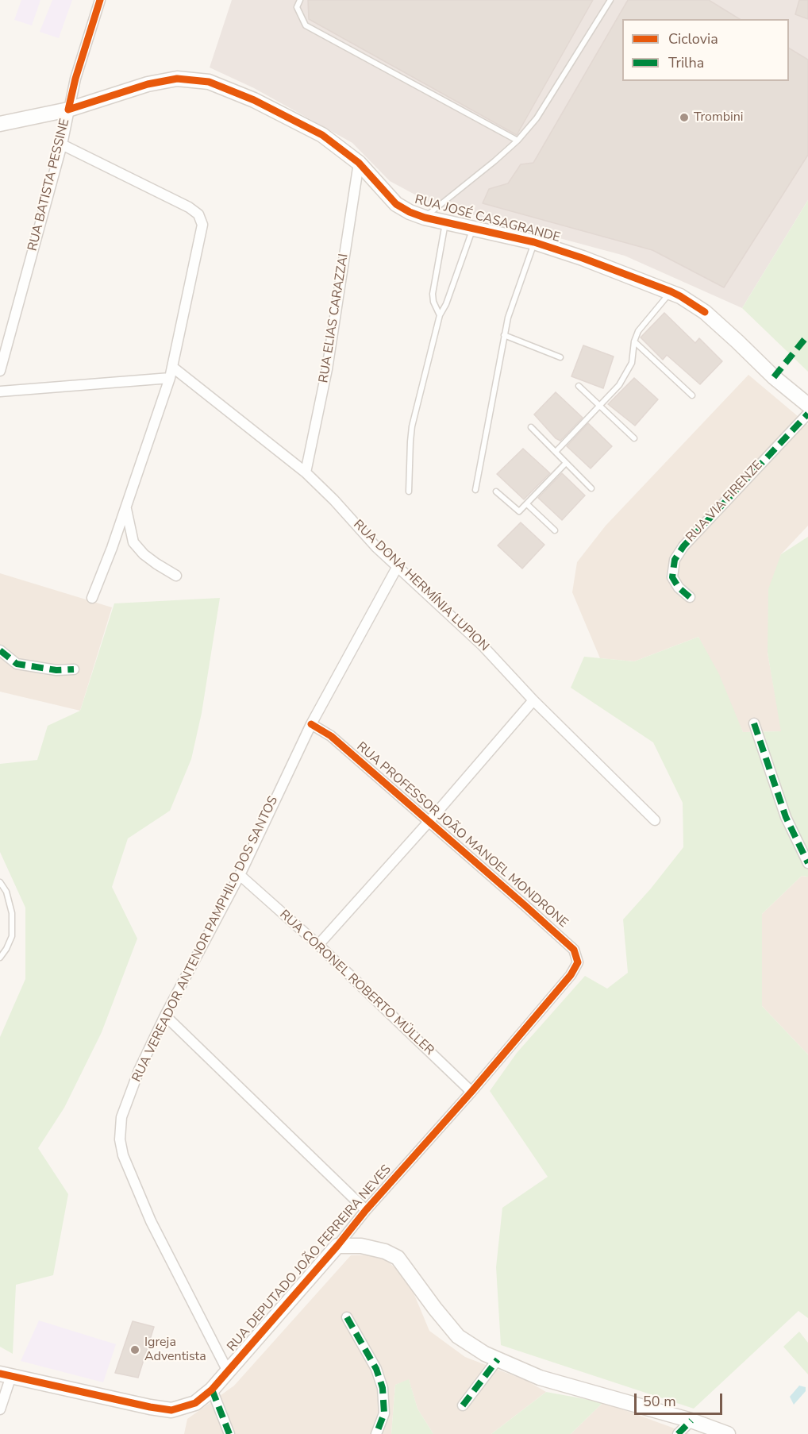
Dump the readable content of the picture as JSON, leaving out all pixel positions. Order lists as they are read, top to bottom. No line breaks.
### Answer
{"streets":{"street":["RUA BATISTA PESSINE","RUA JOSÉ CASAGRANDE","RUA ELIAS CARAZZAI","RUA VIA FIRENZE","RUA DONA HERMÍNIA LUPION","RUA PROFESSOR JOÃO MANOEL MONDRONE","RUA VEREADOR ANTENOR PAMPHILO DOS SANTOS","RUA CORONEL ROBERTO MÜLLER","RUA DEPUTADO JOÃO FERREIRA NEVES"]},"crossings":[["RUA BATISTA PESSINE","RUA JOSÉ CASAGRANDE"],["RUA JOSÉ CASAGRANDE","RUA ELIAS CARAZZAI"],["RUA ELIAS CARAZZAI","RUA DONA HERMÍNIA LUPION"],["RUA DONA HERMÍNIA LUPION","RUA VEREADOR ANTENOR PAMPHILO DOS SANTOS"],["RUA PROFESSOR JOÃO MANOEL MONDRONE","RUA VEREADOR ANTENOR PAMPHILO DOS SANTOS"],["RUA PROFESSOR JOÃO MANOEL MONDRONE","RUA DEPUTADO JOÃO FERREIRA NEVES"],["RUA VEREADOR ANTENOR PAMPHILO DOS SANTOS","RUA CORONEL ROBERTO MÜLLER"],["RUA VEREADOR ANTENOR PAMPHILO DOS SANTOS","RUA DEPUTADO JOÃO FERREIRA NEVES"],["RUA CORONEL ROBERTO MÜLLER","RUA DEPUTADO JOÃO FERREIRA NEVES"]],"places":["Trombini","Igreja Adventista"],"legend":["Ciclovia","Trilha"],"scale_bar":"50 m"}
